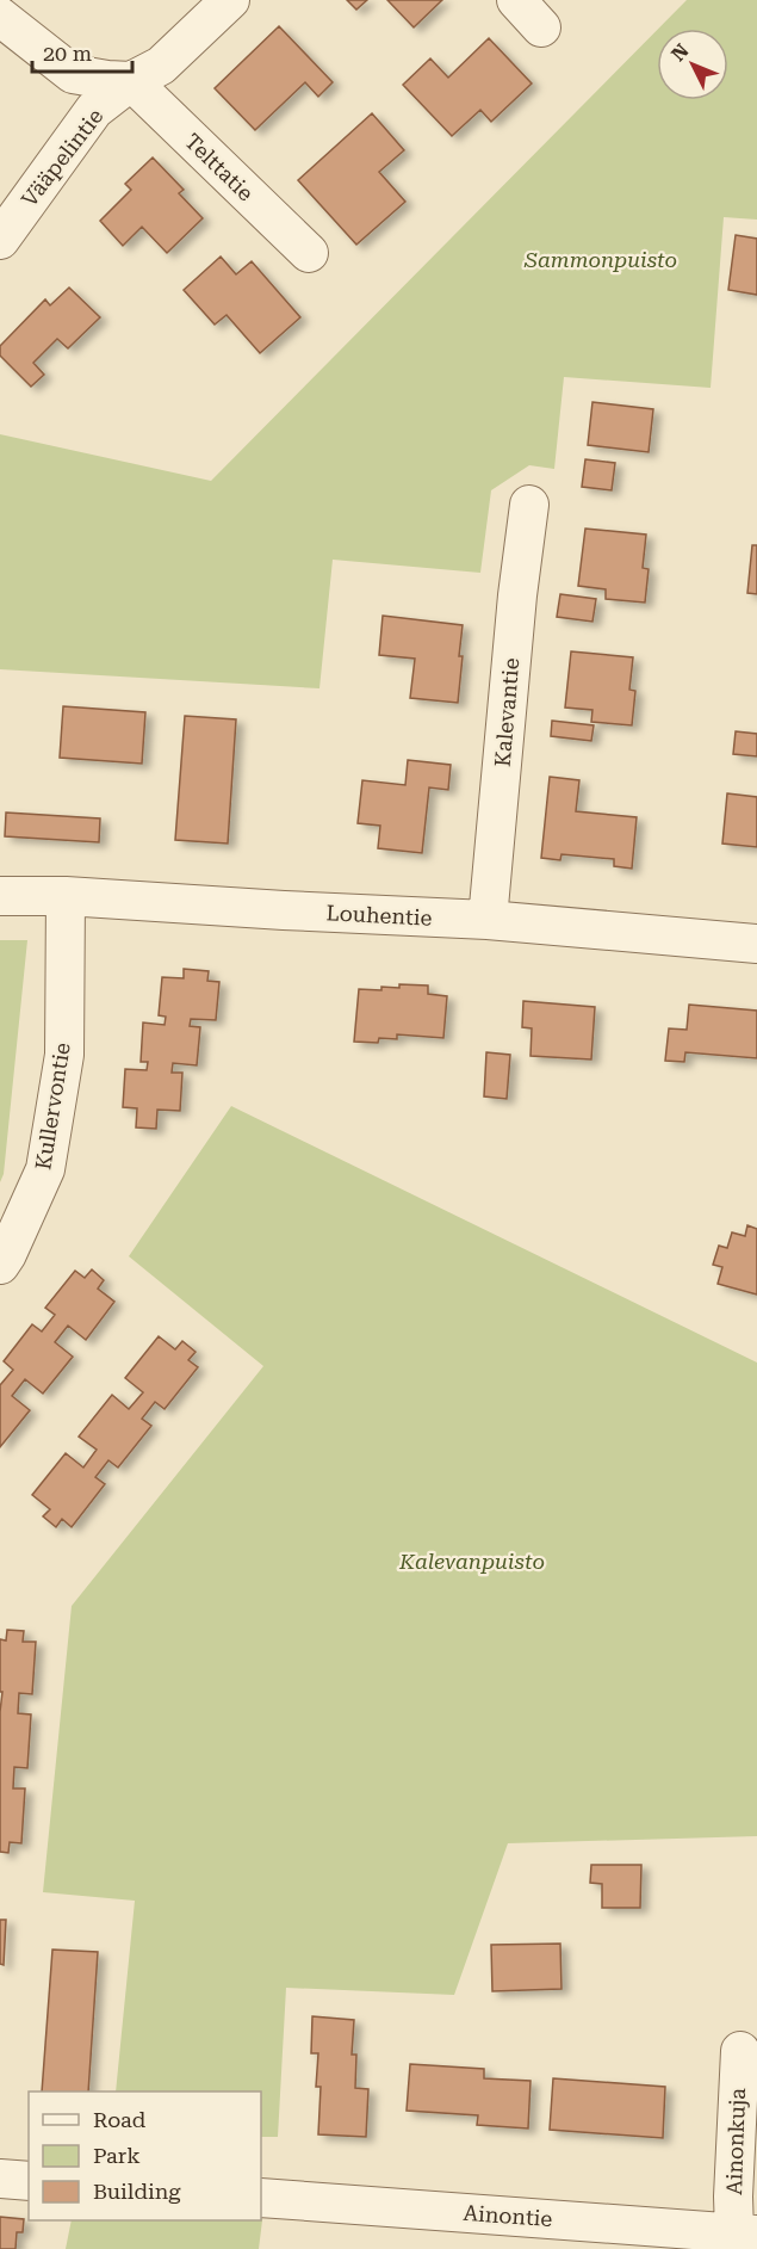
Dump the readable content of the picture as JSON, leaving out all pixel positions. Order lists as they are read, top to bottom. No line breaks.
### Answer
{"streets":{"street":["Vääpelintie","Telttatie","Kalevantie","Louhentie","Kullervontie","Ainonkuja","Ainontie"]},"crossings":[["Vääpelintie","Telttatie"],["Kalevantie","Louhentie"],["Louhentie","Kullervontie"],["Ainonkuja","Ainontie"]],"parks":["Sammonpuisto","Kalevanpuisto"],"legend":["Road","Park","Building"],"scale_bar":"20 m","north":"top left"}
